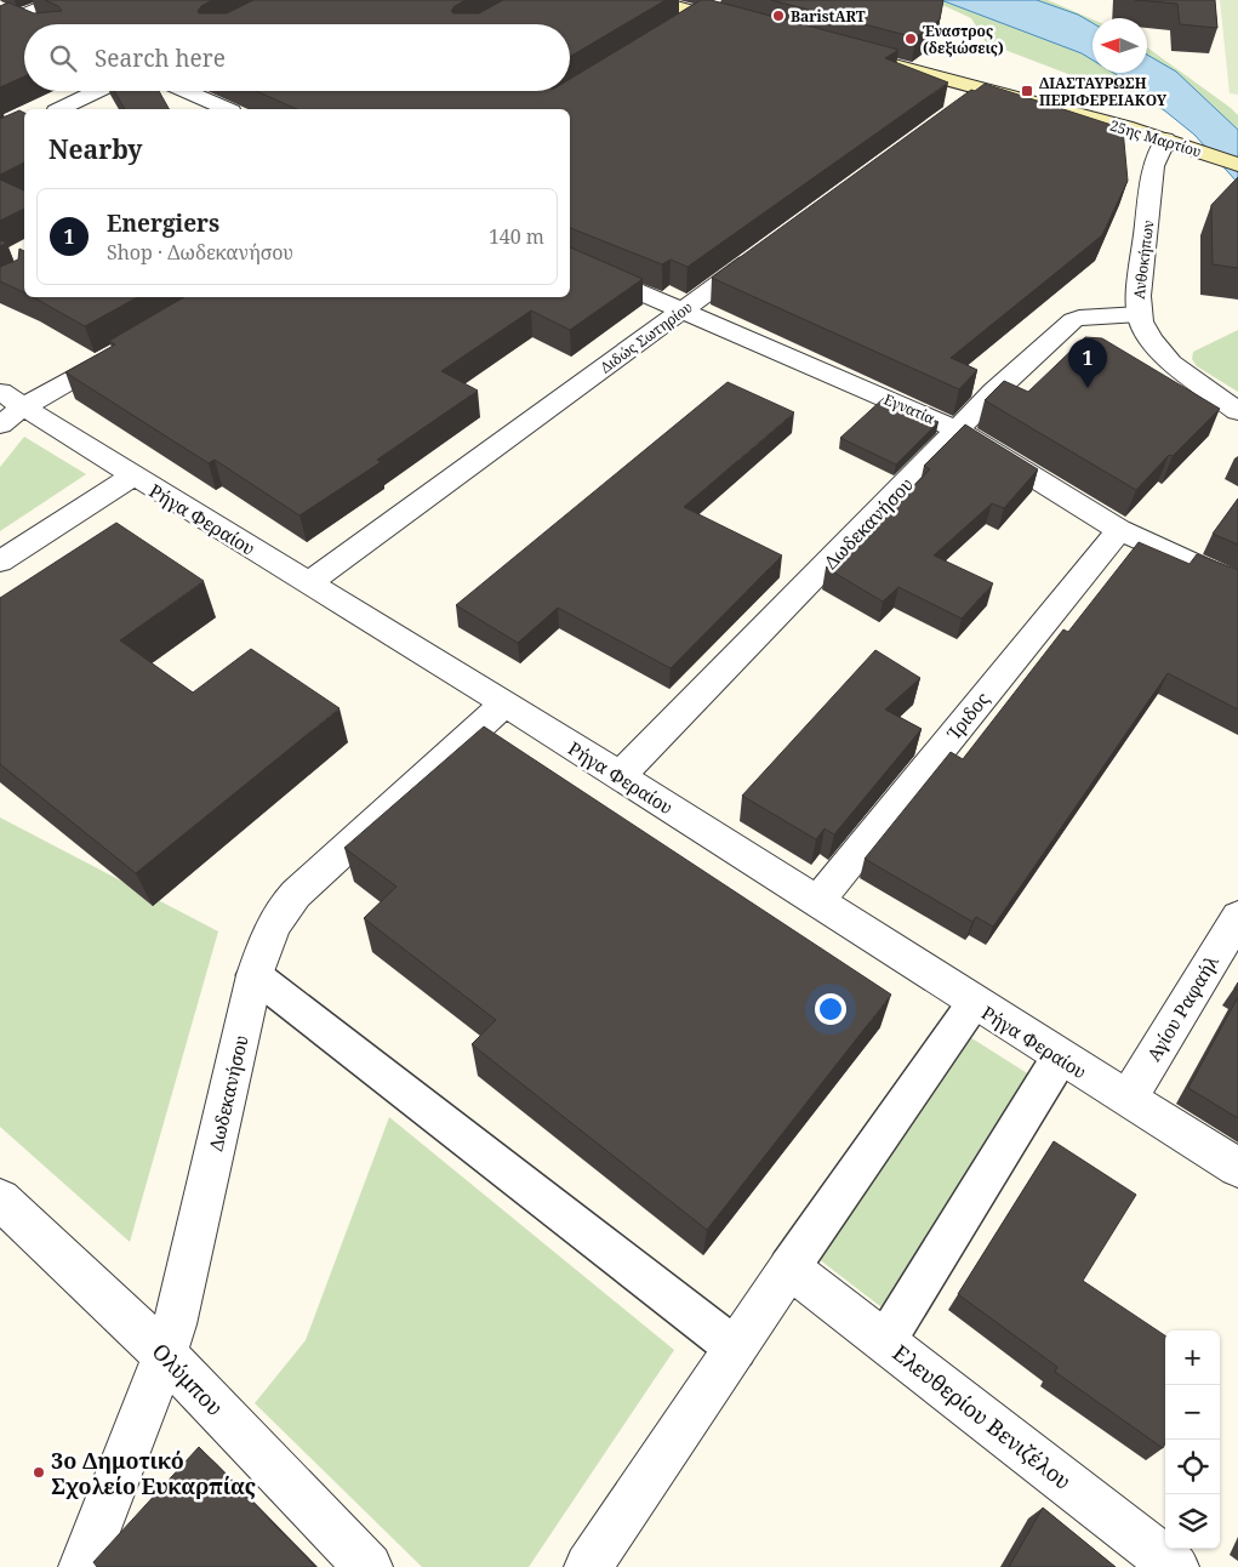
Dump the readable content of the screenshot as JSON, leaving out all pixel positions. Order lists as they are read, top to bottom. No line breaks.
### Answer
{"streets":{"main road":["25ης Μαρτίου"],"street":["Ανθοκήπων","Διδώς Σωτηρίου","Εγνατία","Ρήγα Φεραίου","Δωδεκανήσου","Ίριδος","Αγίου Ραφαήλ","Ολύμπου","Ελευθερίου Βενιζέλου"]},"crossings":[["25ης Μαρτίου","Ανθοκήπων"],["Ανθοκήπων","Δωδεκανήσου"],["Διδώς Σωτηρίου","Εγνατία"],["Διδώς Σωτηρίου","Ρήγα Φεραίου"],["Εγνατία","Δωδεκανήσου"],["Εγνατία","Ίριδος"],["Ρήγα Φεραίου","Δωδεκανήσου"],["Ρήγα Φεραίου","Ίριδος"],["Ρήγα Φεραίου","Αγίου Ραφαήλ"],["Δωδεκανήσου","Ολύμπου"]],"places":{"other":["BaristART","Έναστρος (δεξιώσεις)","3ο Δημοτικό Σχολείο Ευκαρπίας"],"transit":["ΔΙΑΣΤΑΥΡΩΣΗ ΠΕΡΙΦΕΡΕΙΑΚΟΥ"]},"north":"left","page":{"search":"Search here","heading":"Nearby","list":[{"mark":"1","name":"Energiers","note":"Shop · Δωδεκανήσου","value":"140 m"}],"pins":"1","map_buttons":["+","−"]}}
